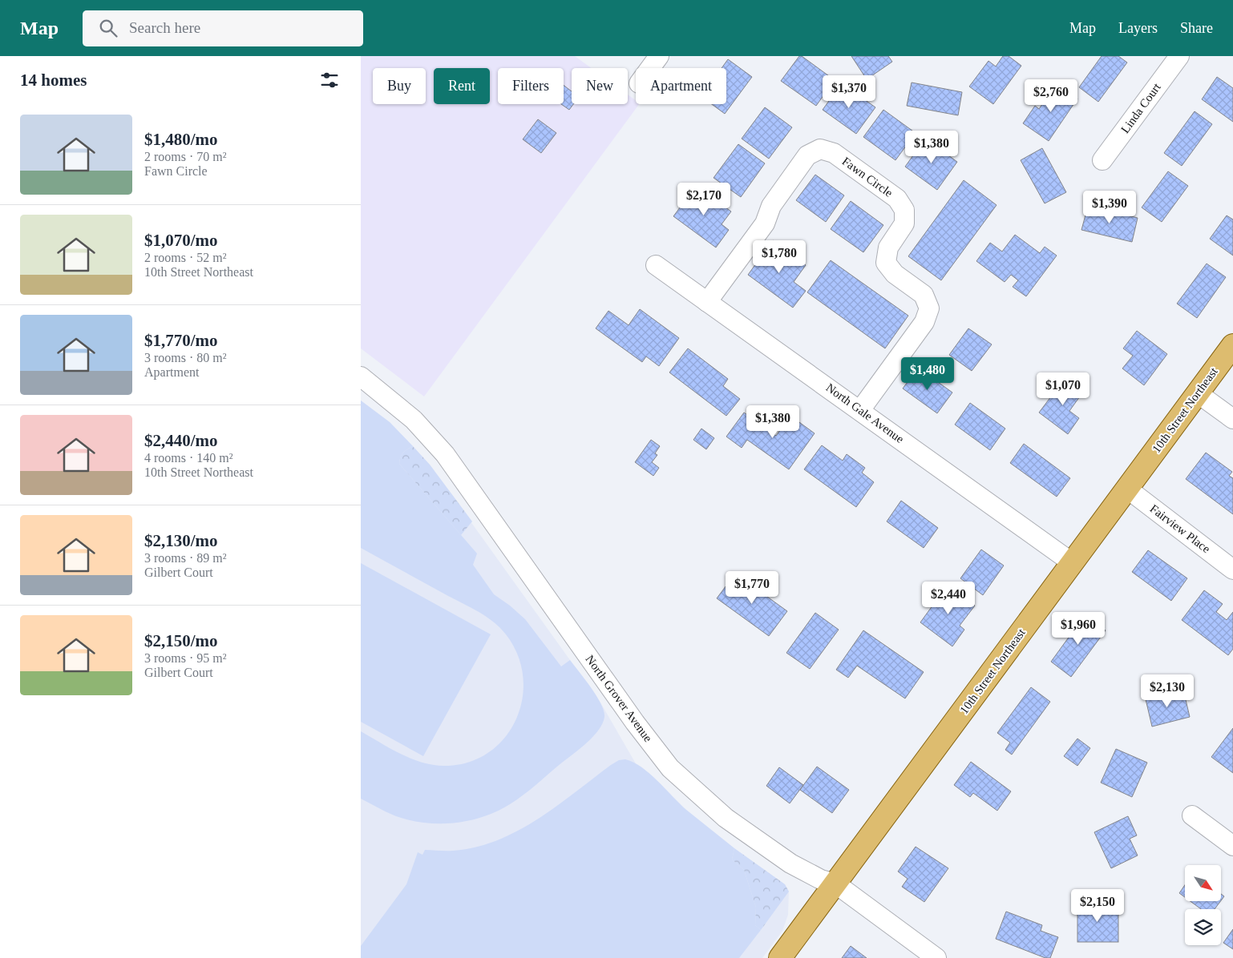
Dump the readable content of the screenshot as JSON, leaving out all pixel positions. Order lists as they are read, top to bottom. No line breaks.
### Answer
{"streets":{"main road":["10th Street Northeast"],"street":["Linda Court","Fawn Circle","North Gale Avenue","Fairview Place","North Grover Avenue"]},"crossings":[["Fawn Circle","North Gale Avenue"],["10th Street Northeast","North Gale Avenue"],["10th Street Northeast","Fairview Place"],["10th Street Northeast","North Grover Avenue"]],"north":"bottom right","page":{"header":"Map","search":"Search here","nav":["Map","Layers","Share"],"heading":"14 homes","chip":["Buy","Rent","Filters","New","Apartment"],"price":["$1,370","$2,760","$1,380","$2,170","$1,390","$1,780","$1,480","$1,070","$1,380","$1,770","$2,440","$1,960","$2,130","$2,150"],"list":[{"name":"$1,480/mo","note":"2 rooms · 70 m² · Fawn Circle"},{"name":"$1,070/mo","note":"2 rooms · 52 m² · 10th Street Northeast"},{"name":"$1,770/mo","note":"3 rooms · 80 m² · Apartment"},{"name":"$2,440/mo","note":"4 rooms · 140 m² · 10th Street Northeast"},{"name":"$2,130/mo","note":"3 rooms · 89 m² · Gilbert Court"},{"name":"$2,150/mo","note":"3 rooms · 95 m² · Gilbert Court"}]}}
